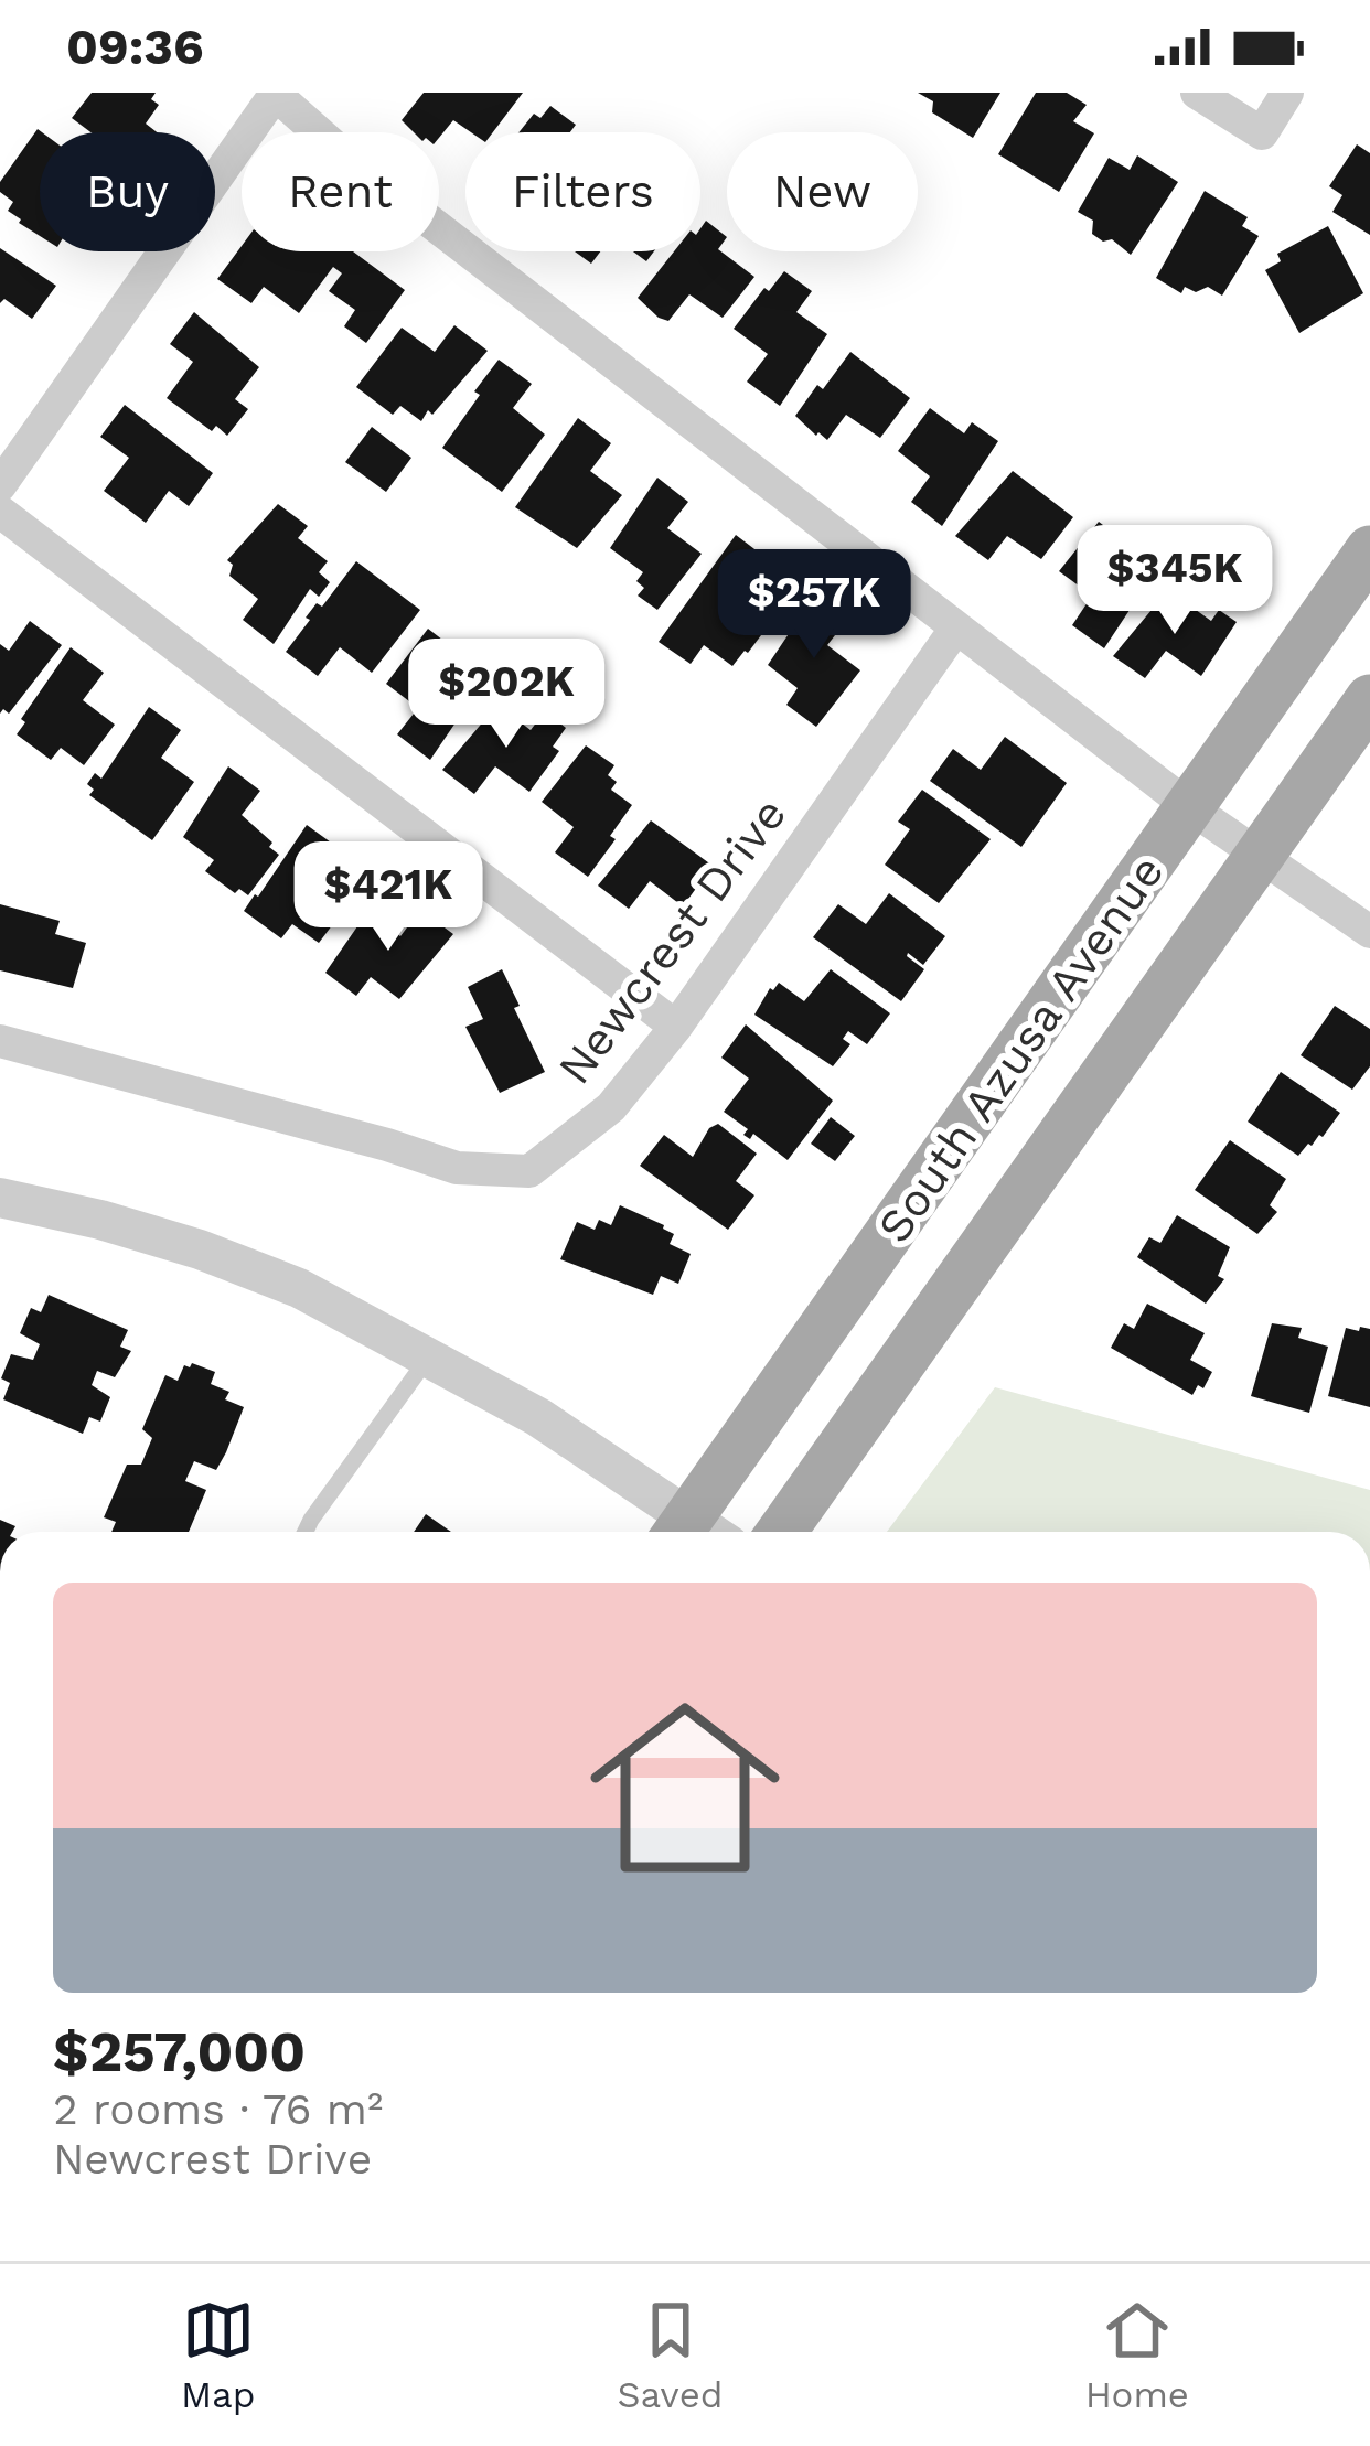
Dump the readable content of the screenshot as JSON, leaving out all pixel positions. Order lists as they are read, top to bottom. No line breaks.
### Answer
{"streets":{"main road":["South Azusa Avenue"],"street":["Newcrest Drive"]},"page":{"status":"09:36","chip":["Buy","Rent","Filters","New"],"price":["$345K","$257K","$202K","$421K"],"list":[{"name":"$257,000","note":"2 rooms · 76 m² · Newcrest Drive"}],"tabs":["Map","Saved","Home"]}}
